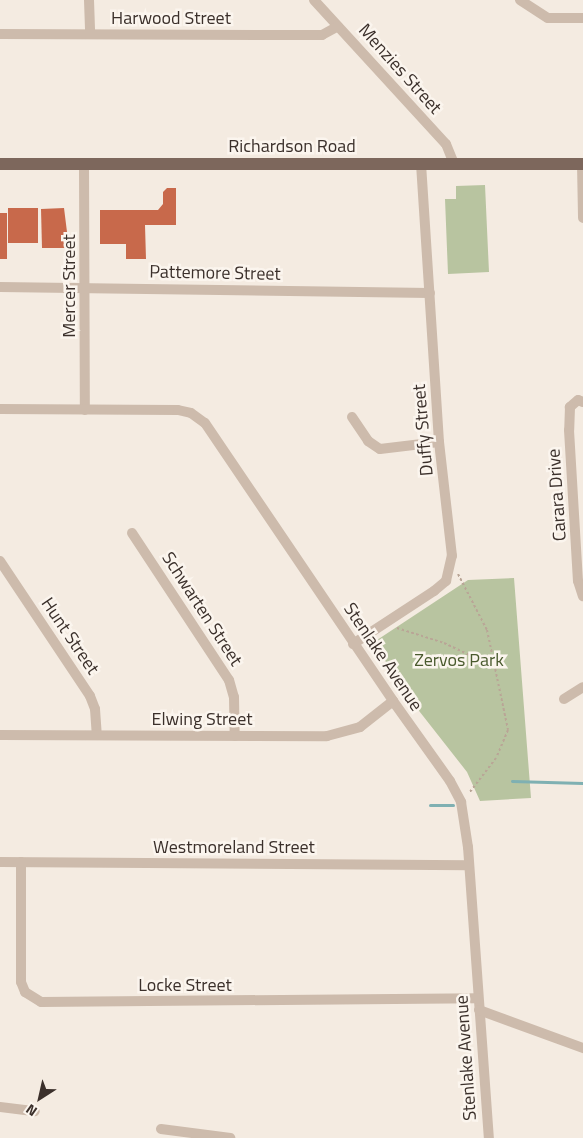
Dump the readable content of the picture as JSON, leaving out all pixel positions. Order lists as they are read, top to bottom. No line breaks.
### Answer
{"streets":{"main road":["Richardson Road"],"street":["Harwood Street","Menzies Street","Pattemore Street","Mercer Street","Duffy Street","Carara Drive","Schwarten Street","Hunt Street","Stenlake Avenue","Elwing Street","Westmoreland Street","Locke Street"]},"crossings":[["Harwood Street","Menzies Street"],["Menzies Street","Richardson Road"],["Richardson Road","Mercer Street"],["Richardson Road","Duffy Street"],["Pattemore Street","Mercer Street"],["Pattemore Street","Duffy Street"],["Mercer Street","Stenlake Avenue"],["Schwarten Street","Elwing Street"],["Hunt Street","Elwing Street"],["Stenlake Avenue","Elwing Street"],["Stenlake Avenue","Westmoreland Street"],["Stenlake Avenue","Locke Street"],["Westmoreland Street","Locke Street"]],"parks":["Zervos Park"],"north":"bottom left"}
